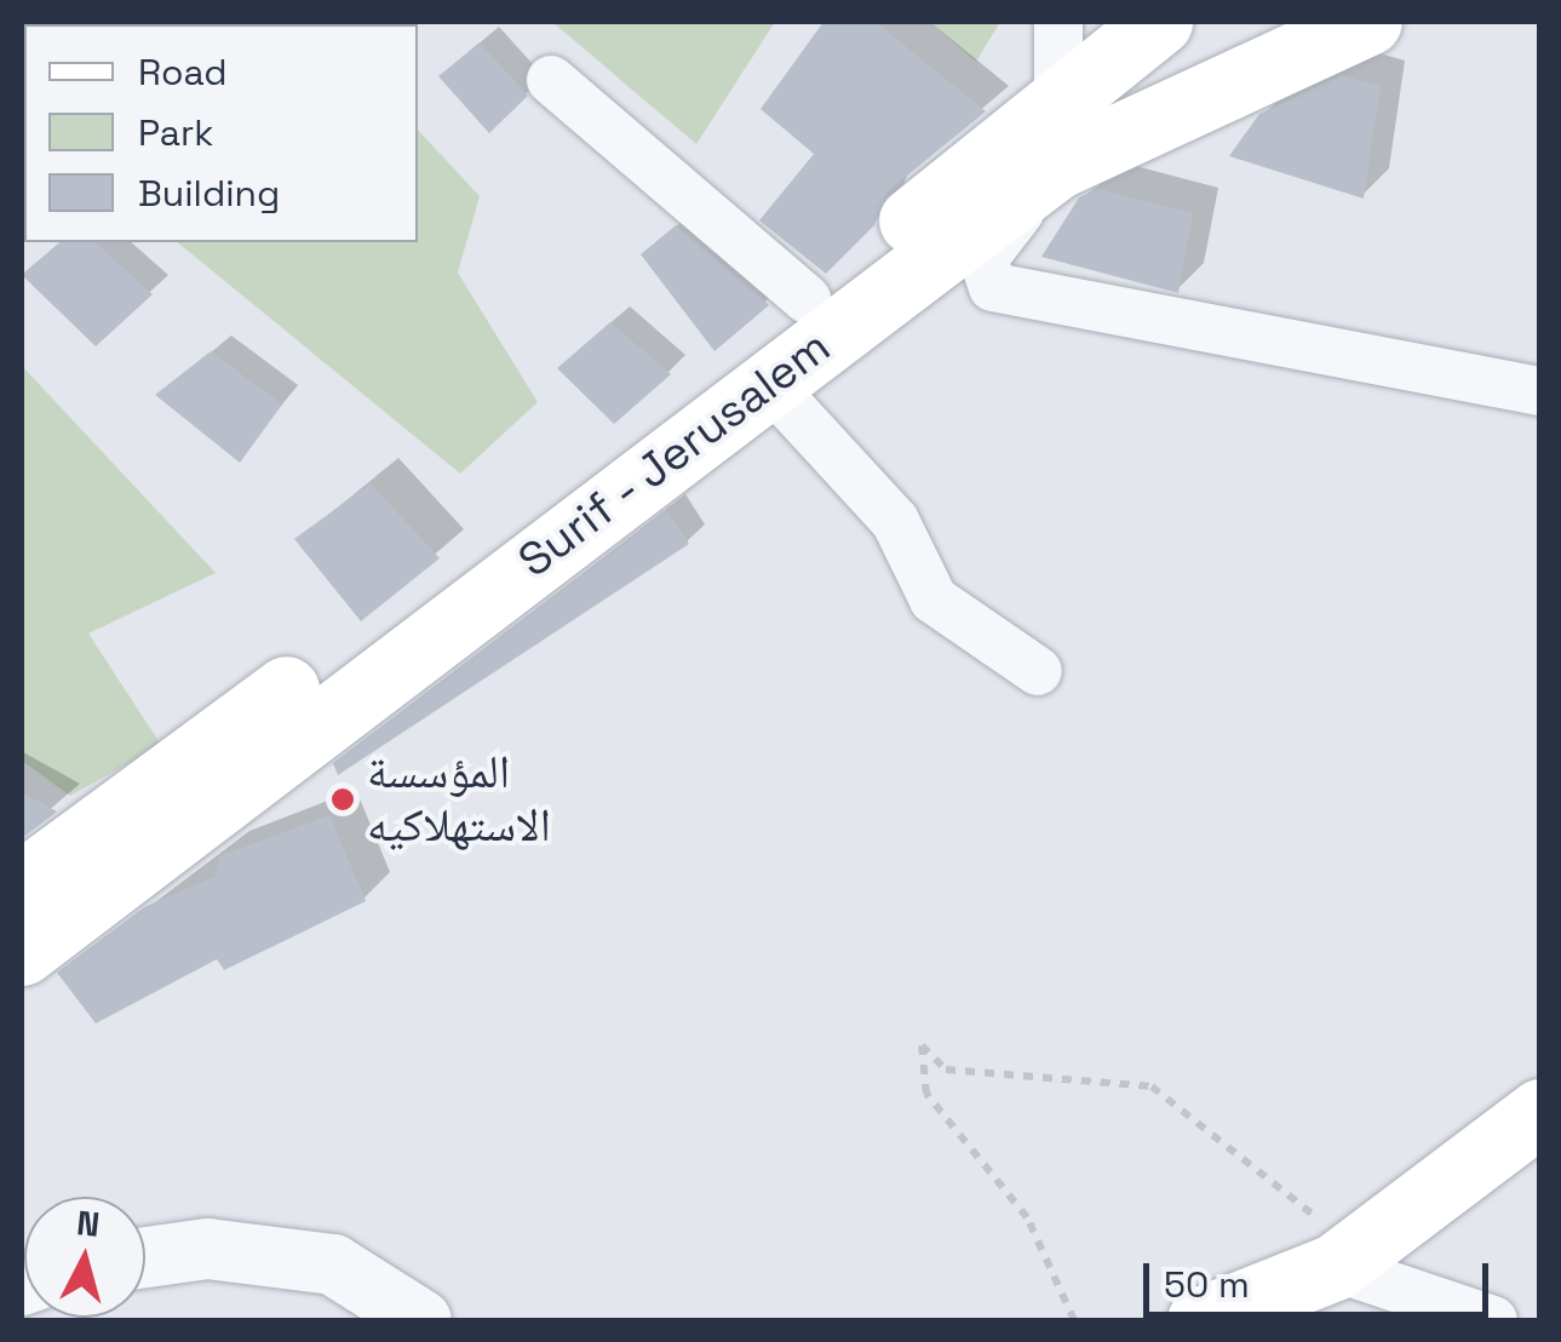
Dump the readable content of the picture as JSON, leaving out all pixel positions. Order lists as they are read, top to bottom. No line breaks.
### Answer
{"streets":{"main road":["Surif - Jerusalem"]},"places":["المؤسسة الاستهلاكيه"],"legend":["Road","Park","Building"],"scale_bar":"50 m","north":"top"}
